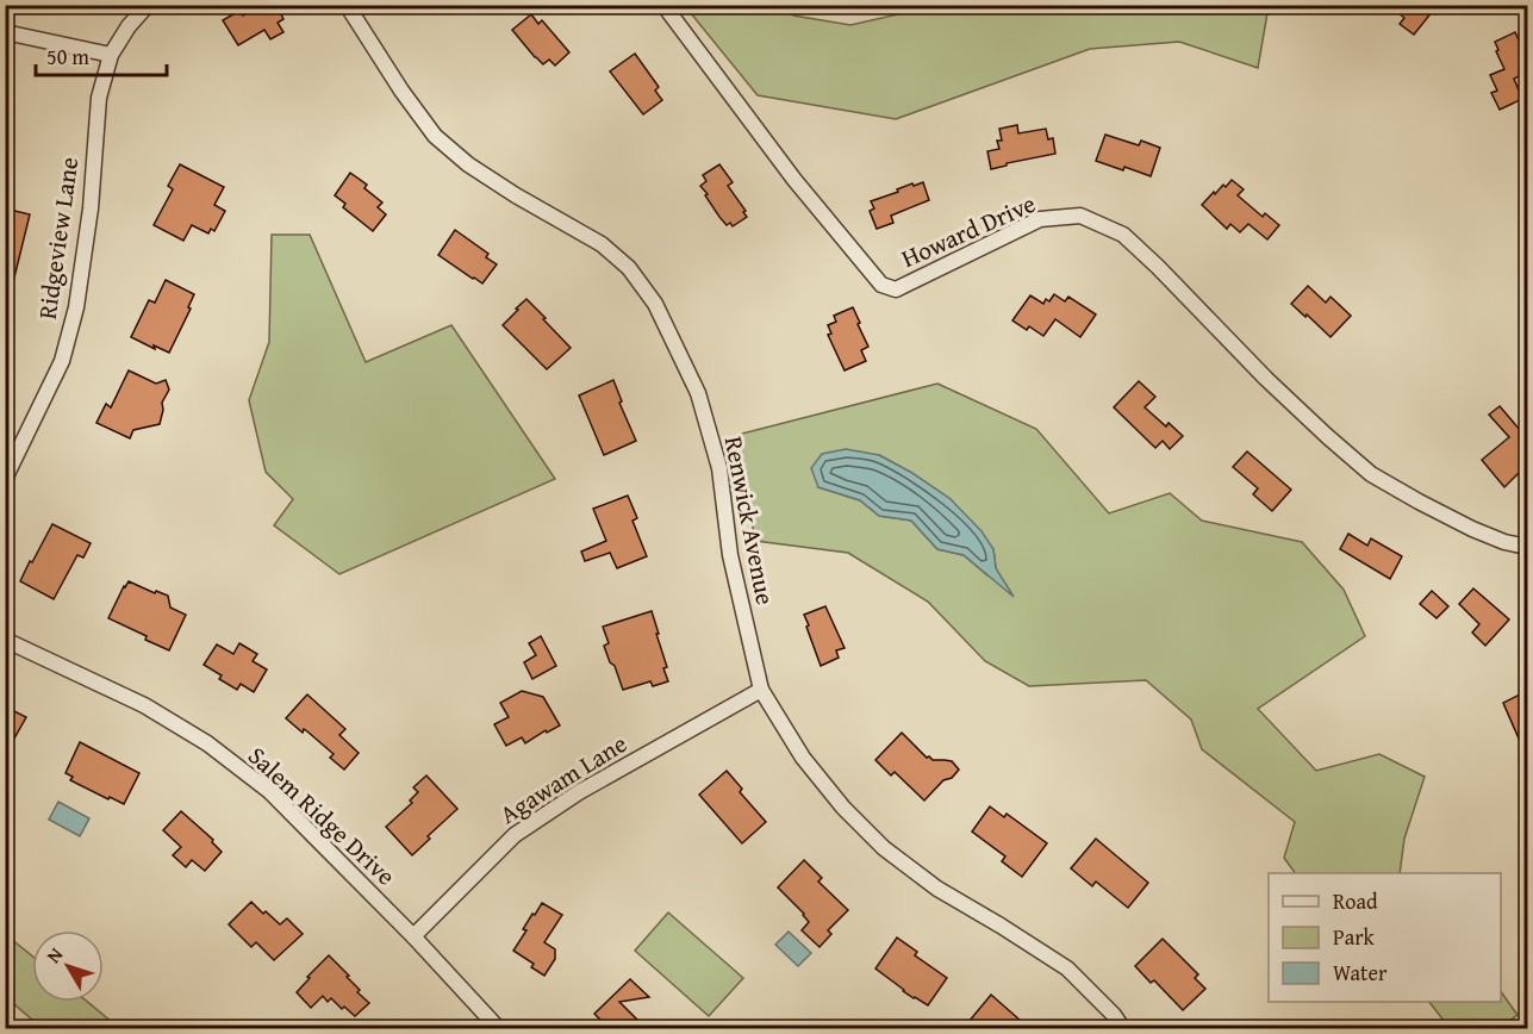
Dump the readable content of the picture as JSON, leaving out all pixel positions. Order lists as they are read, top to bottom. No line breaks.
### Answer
{"streets":{"street":["Howard Drive","Ridgeview Lane","Renwick Avenue","Agawam Lane","Salem Ridge Drive"]},"crossings":[["Renwick Avenue","Agawam Lane"],["Agawam Lane","Salem Ridge Drive"]],"legend":["Road","Park","Water"],"scale_bar":"50 m","north":"top left"}
